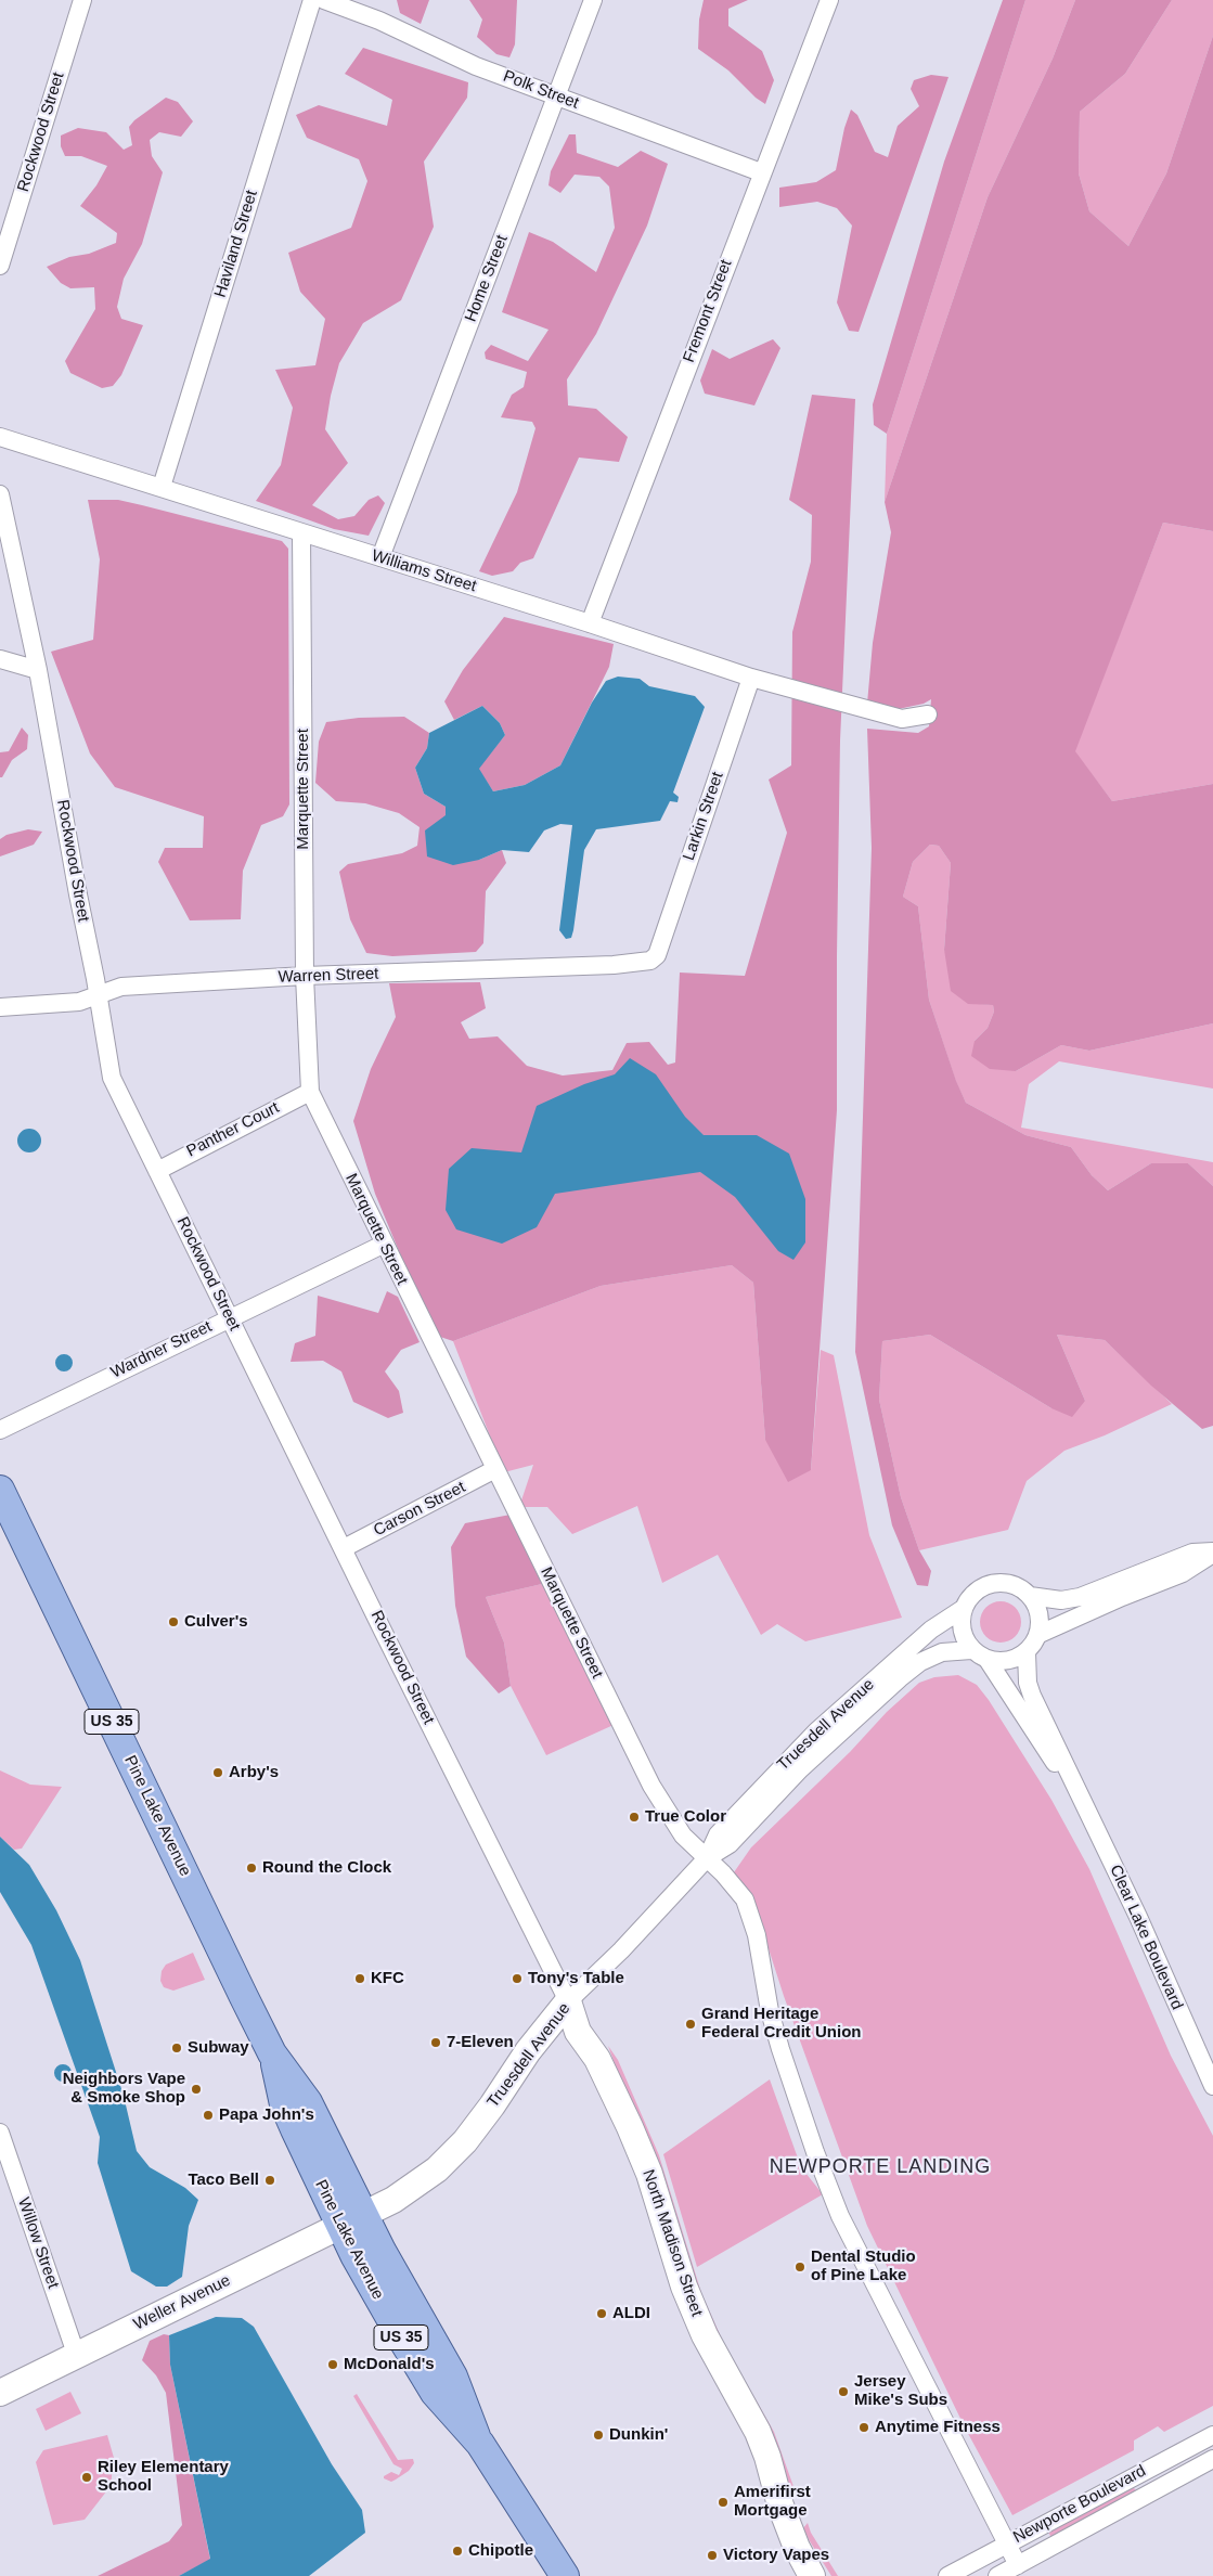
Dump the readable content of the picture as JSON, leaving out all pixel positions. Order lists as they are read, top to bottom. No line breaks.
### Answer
{"streets":{"main road":["US 35","Pine Lake Avenue"],"street":["Polk Street","Rockwood Street","Haviland Street","Home Street","Fremont Street","Williams Street","Marquette Street","Larkin Street","Warren Street","Panther Court","Wardner Street","Carson Street","Truesdell Avenue","Clear Lake Boulevard","Willow Street","North Madison Street","Weller Avenue","Newporte Boulevard"]},"crossings":[["Polk Street","Home Street"],["Polk Street","Fremont Street"],["Rockwood Street","Warren Street"],["Rockwood Street","Panther Court"],["Rockwood Street","Wardner Street"],["Rockwood Street","Carson Street"],["Rockwood Street","Truesdell Avenue"],["Rockwood Street","North Madison Street"],["Haviland Street","Williams Street"],["Home Street","Williams Street"],["Fremont Street","Williams Street"],["Williams Street","Marquette Street"],["Williams Street","Larkin Street"],["Marquette Street","Warren Street"],["Marquette Street","Panther Court"],["Marquette Street","Wardner Street"],["Marquette Street","Carson Street"],["Marquette Street","Truesdell Avenue"],["Marquette Street","Newporte Boulevard"],["Larkin Street","Warren Street"],["Truesdell Avenue","Pine Lake Avenue"],["Truesdell Avenue","Clear Lake Boulevard"],["Truesdell Avenue","North Madison Street"],["Truesdell Avenue","Weller Avenue"],["Pine Lake Avenue","Weller Avenue"],["Willow Street","Weller Avenue"]],"districts":["NEWPORTE LANDING"],"places":["Culver's","Arby's","True Color","Round the Clock","KFC","Tony's Table","Grand Heritage Federal Credit Union","7-Eleven","Subway","Neighbors Vape & Smoke Shop","Papa John's","Taco Bell","Dental Studio of Pine Lake","ALDI","McDonald's","Jersey Mike's Subs","Anytime Fitness","Dunkin'","Riley Elementary School","Amerifirst Mortgage","Chipotle","Victory Vapes"]}
